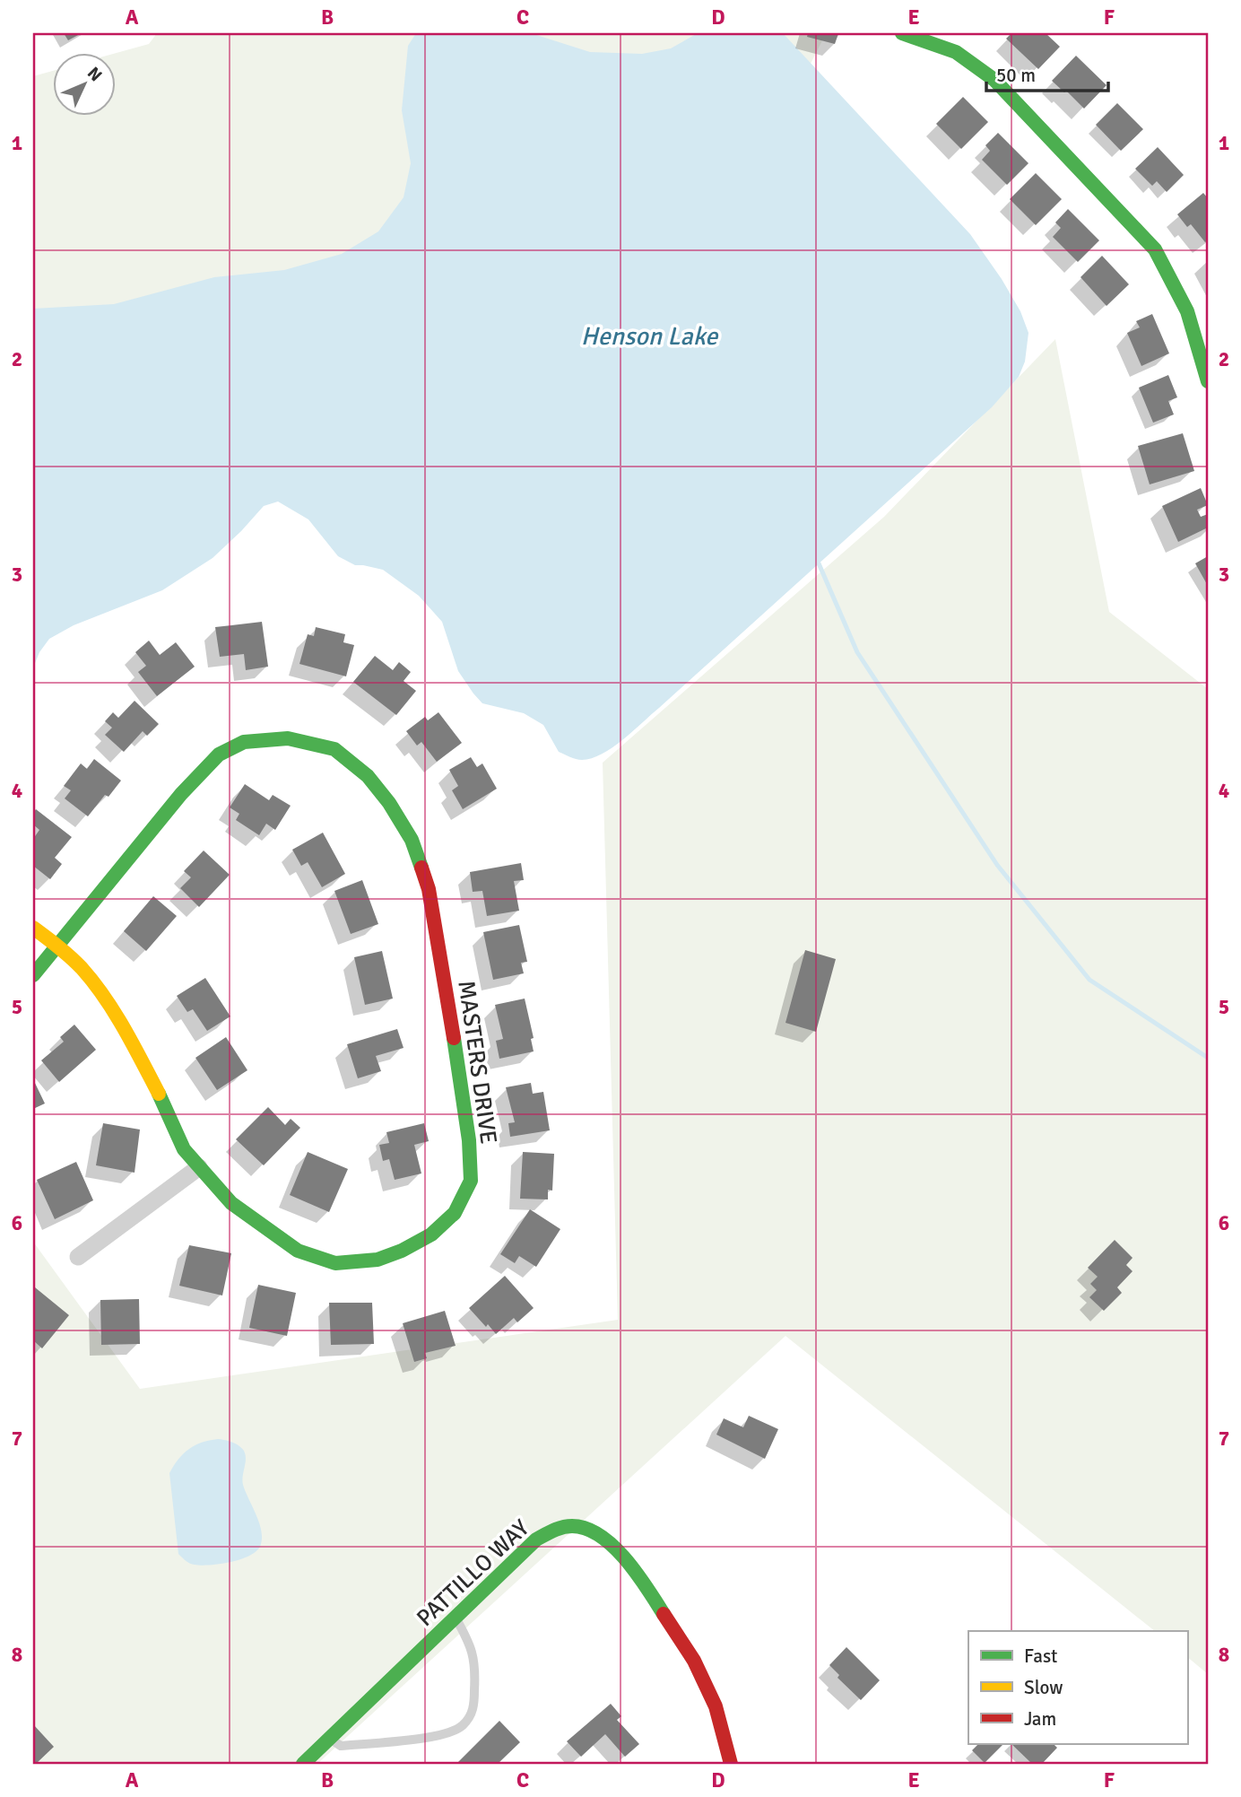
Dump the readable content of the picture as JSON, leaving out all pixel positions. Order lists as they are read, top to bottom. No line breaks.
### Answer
{"streets":{"street":["MASTERS DRIVE","PATTILLO WAY"]},"water":["Henson Lake"],"legend":["Fast","Slow","Jam"],"scale_bar":"50 m","north":"top right","grid":{"columns":["A","B","C","D","E","F"],"rows":["1","2","3","4","5","6","7","8"]}}
